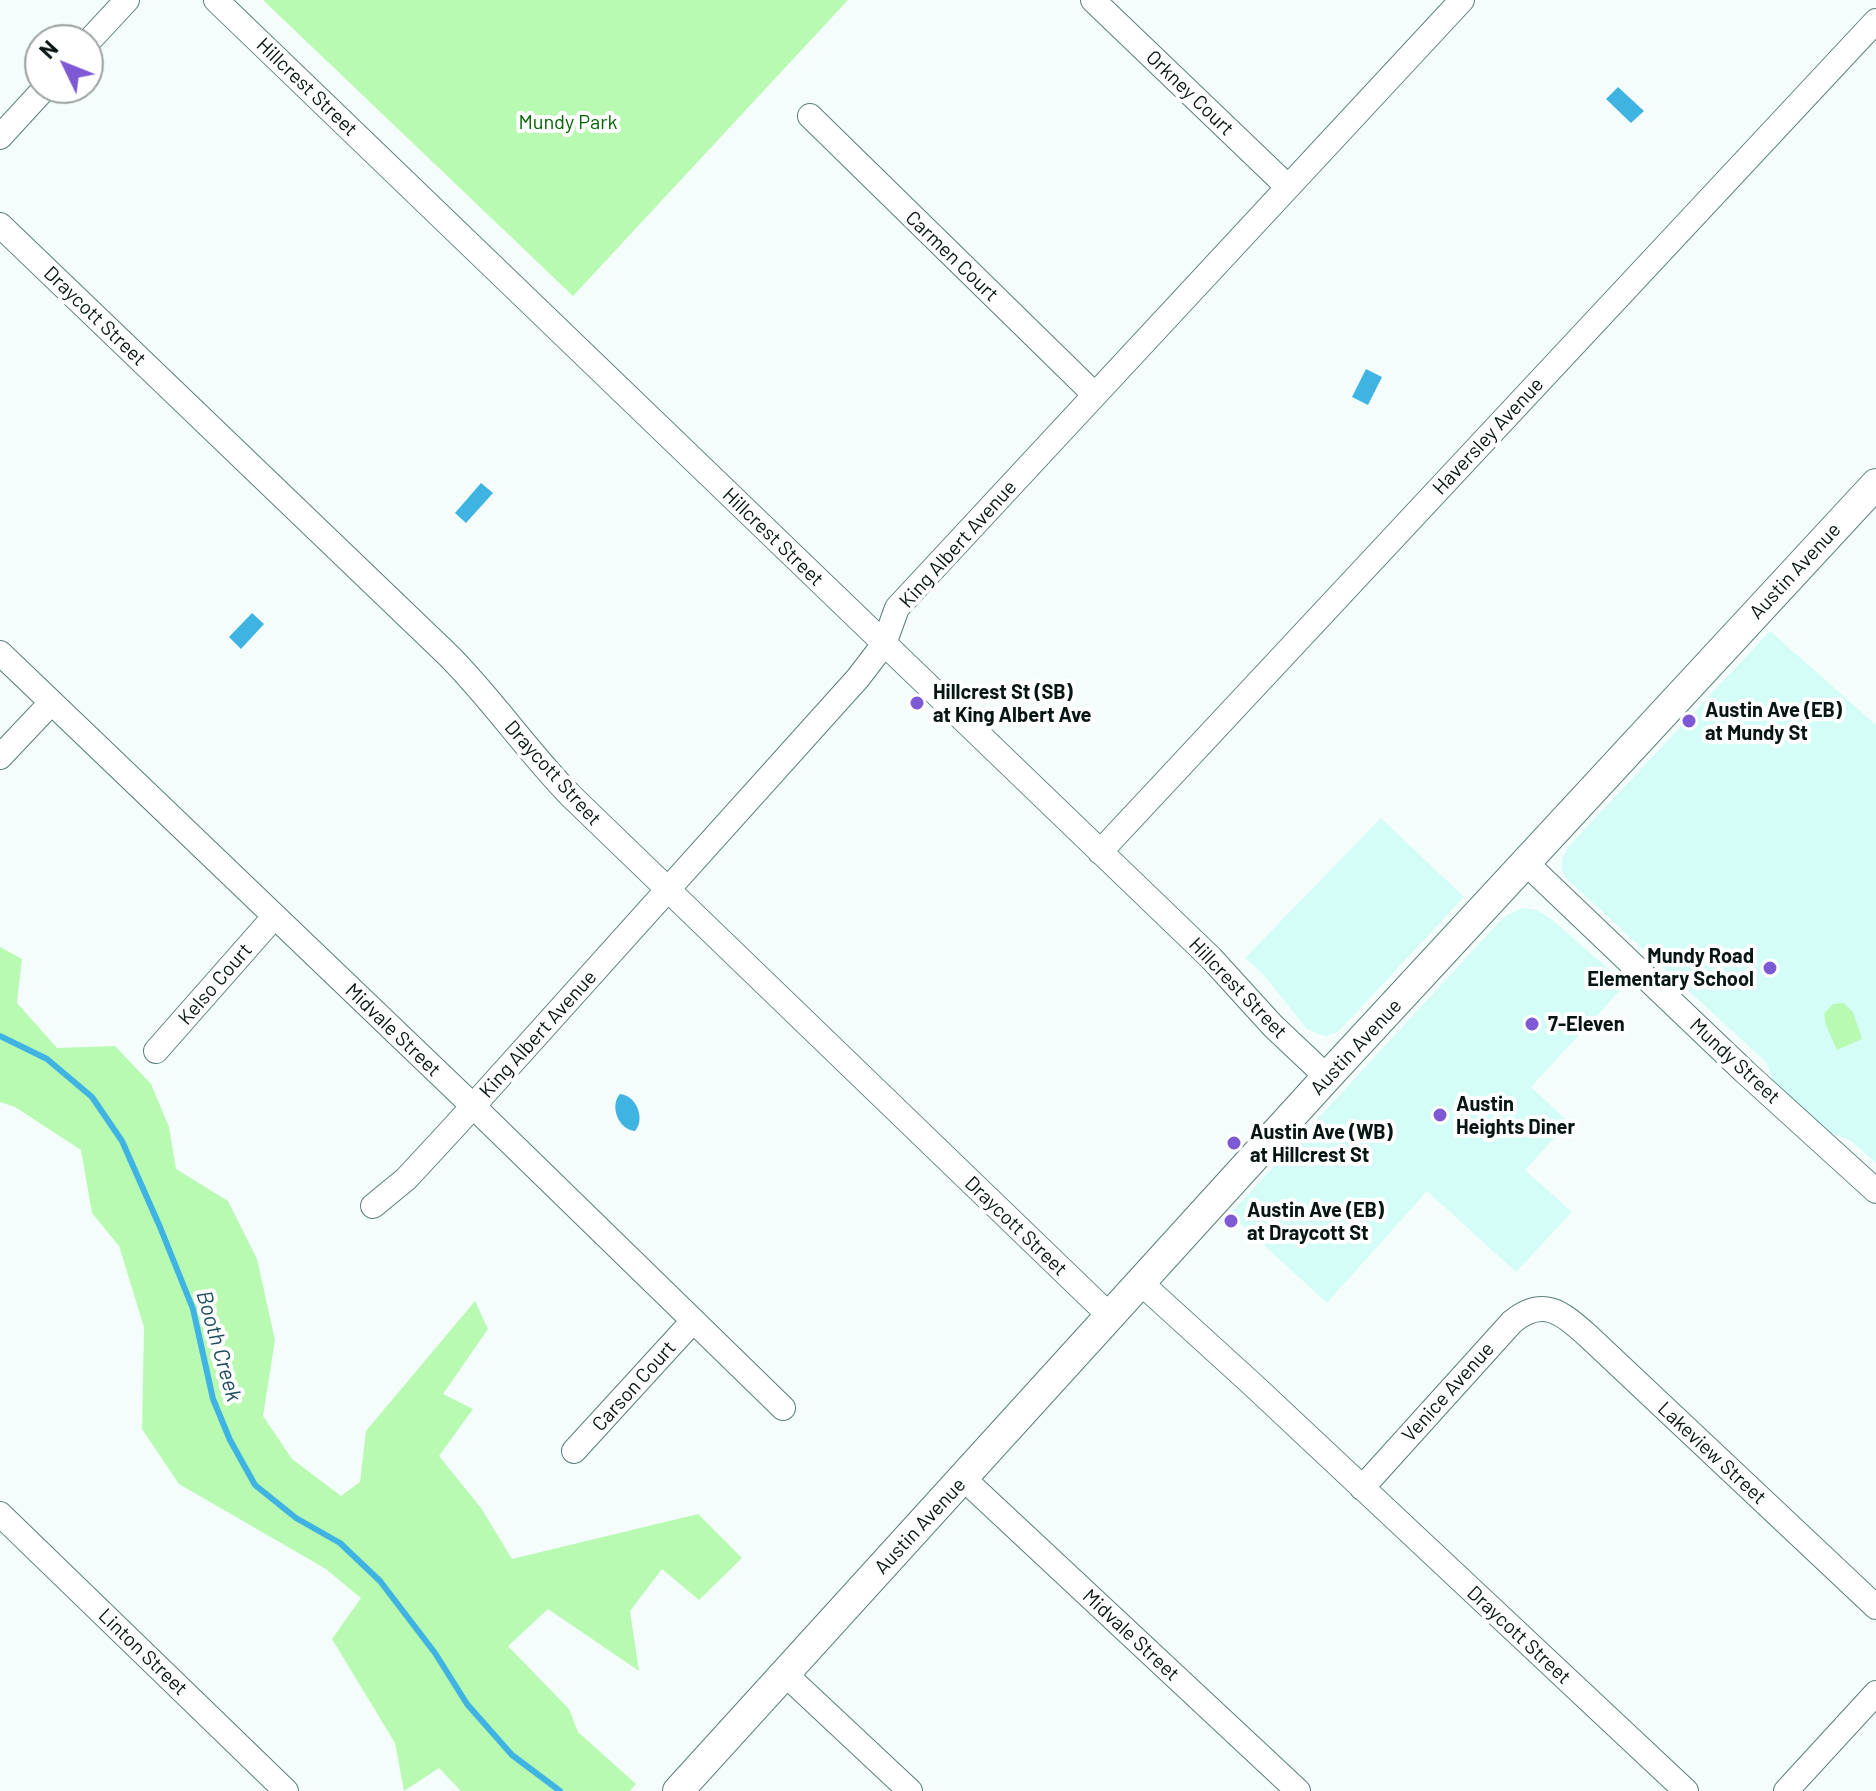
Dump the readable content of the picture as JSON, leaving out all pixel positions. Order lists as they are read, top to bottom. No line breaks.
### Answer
{"streets":{"main road":["Austin Avenue"],"street":["Hillcrest Street","Orkney Court","Carmen Court","Draycott Street","Haversley Avenue","King Albert Avenue","Kelso Court","Midvale Street","Mundy Street","Carson Court","Venice Avenue","Lakeview Street","Linton Street"]},"crossings":[["Hillcrest Street","Haversley Avenue"],["Hillcrest Street","King Albert Avenue"],["Hillcrest Street","Austin Avenue"],["Orkney Court","King Albert Avenue"],["Carmen Court","King Albert Avenue"],["Draycott Street","King Albert Avenue"],["Draycott Street","Austin Avenue"],["Draycott Street","Venice Avenue"],["King Albert Avenue","Midvale Street"],["Austin Avenue","Midvale Street"],["Austin Avenue","Mundy Street"],["Kelso Court","Midvale Street"],["Midvale Street","Carson Court"],["Venice Avenue","Lakeview Street"]],"water":["Booth Creek"],"parks":["Mundy Park"],"places":["Hillcrest St (SB) at King Albert Ave","Austin Ave (EB) at Mundy St","Mundy Road Elementary School","7-Eleven","Austin Heights Diner","Austin Ave (WB) at Hillcrest St","Austin Ave (EB) at Draycott St"],"north":"top left"}
